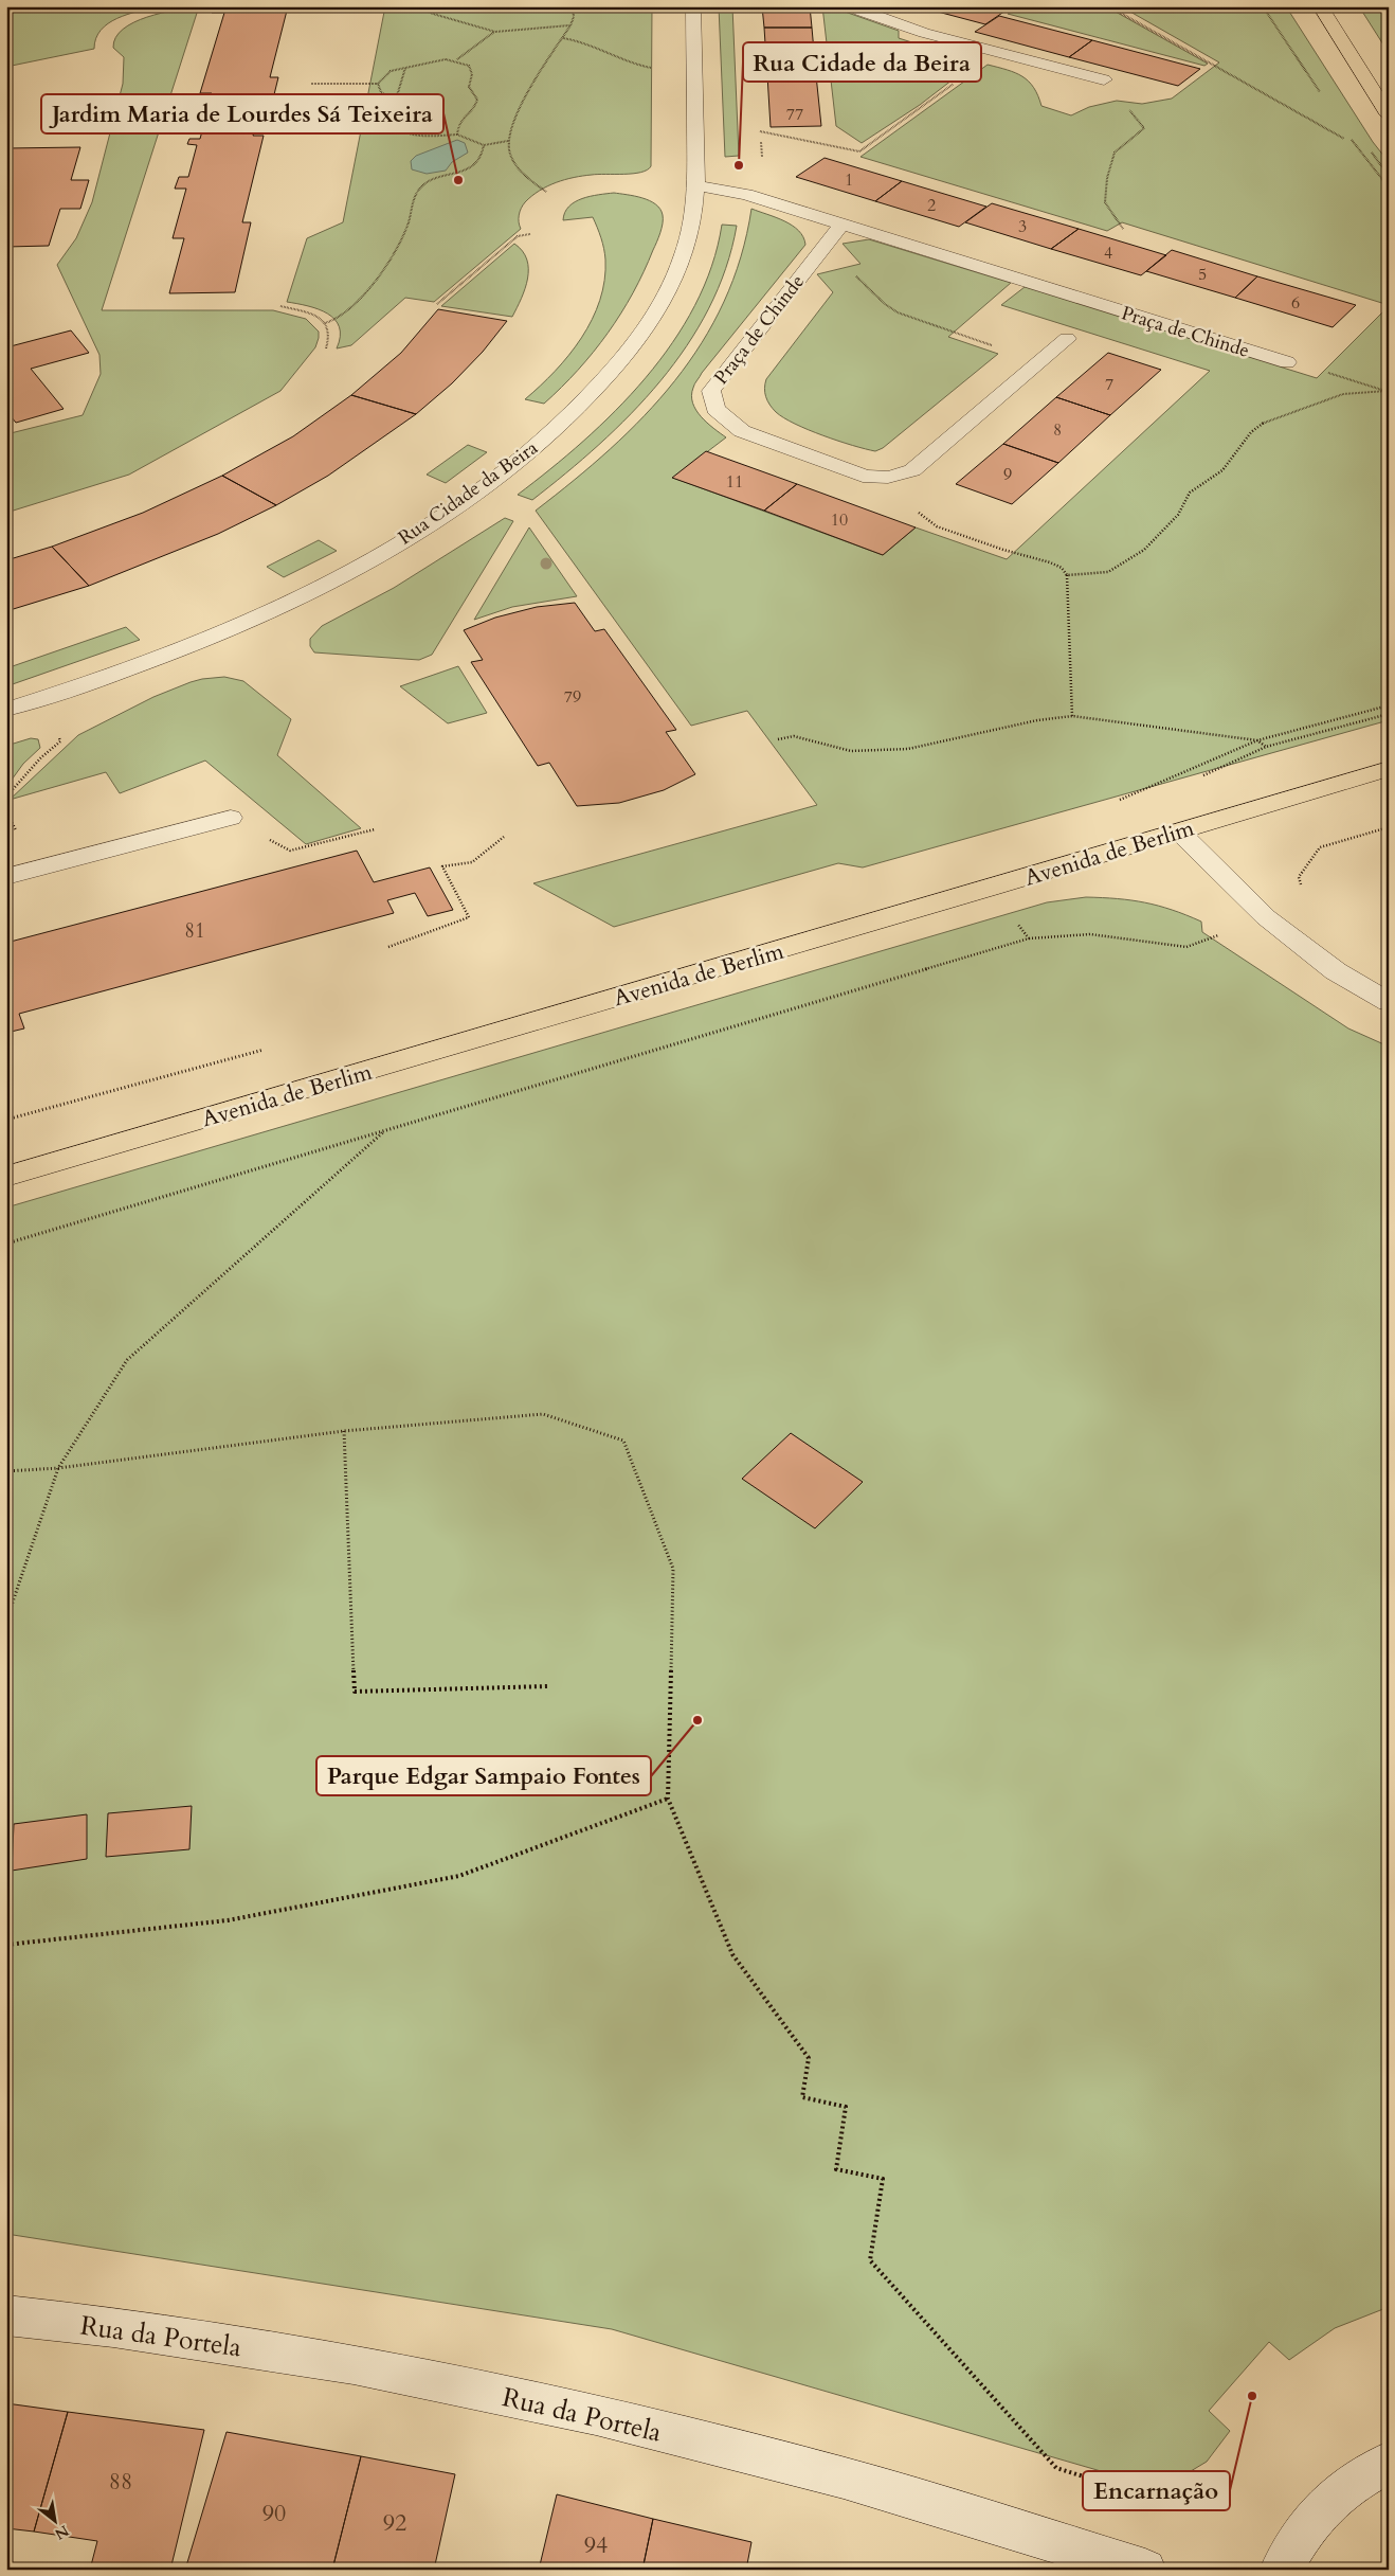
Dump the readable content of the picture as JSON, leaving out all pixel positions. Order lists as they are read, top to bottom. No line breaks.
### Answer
{"streets":{"main road":["Avenida de Berlim"],"street":["Praça de Chinde","Rua Cidade da Beira","Rua da Portela"]},"crossings":[["Praça de Chinde","Rua Cidade da Beira"]],"places":["Rua Cidade da Beira","Jardim Maria de Lourdes Sá Teixeira","Parque Edgar Sampaio Fontes","Encarnação"],"house_numbers":["77","1","2","3","4","5","6","7","8","9","11","10","79","81","88","90","92","94"],"north":"bottom right"}
